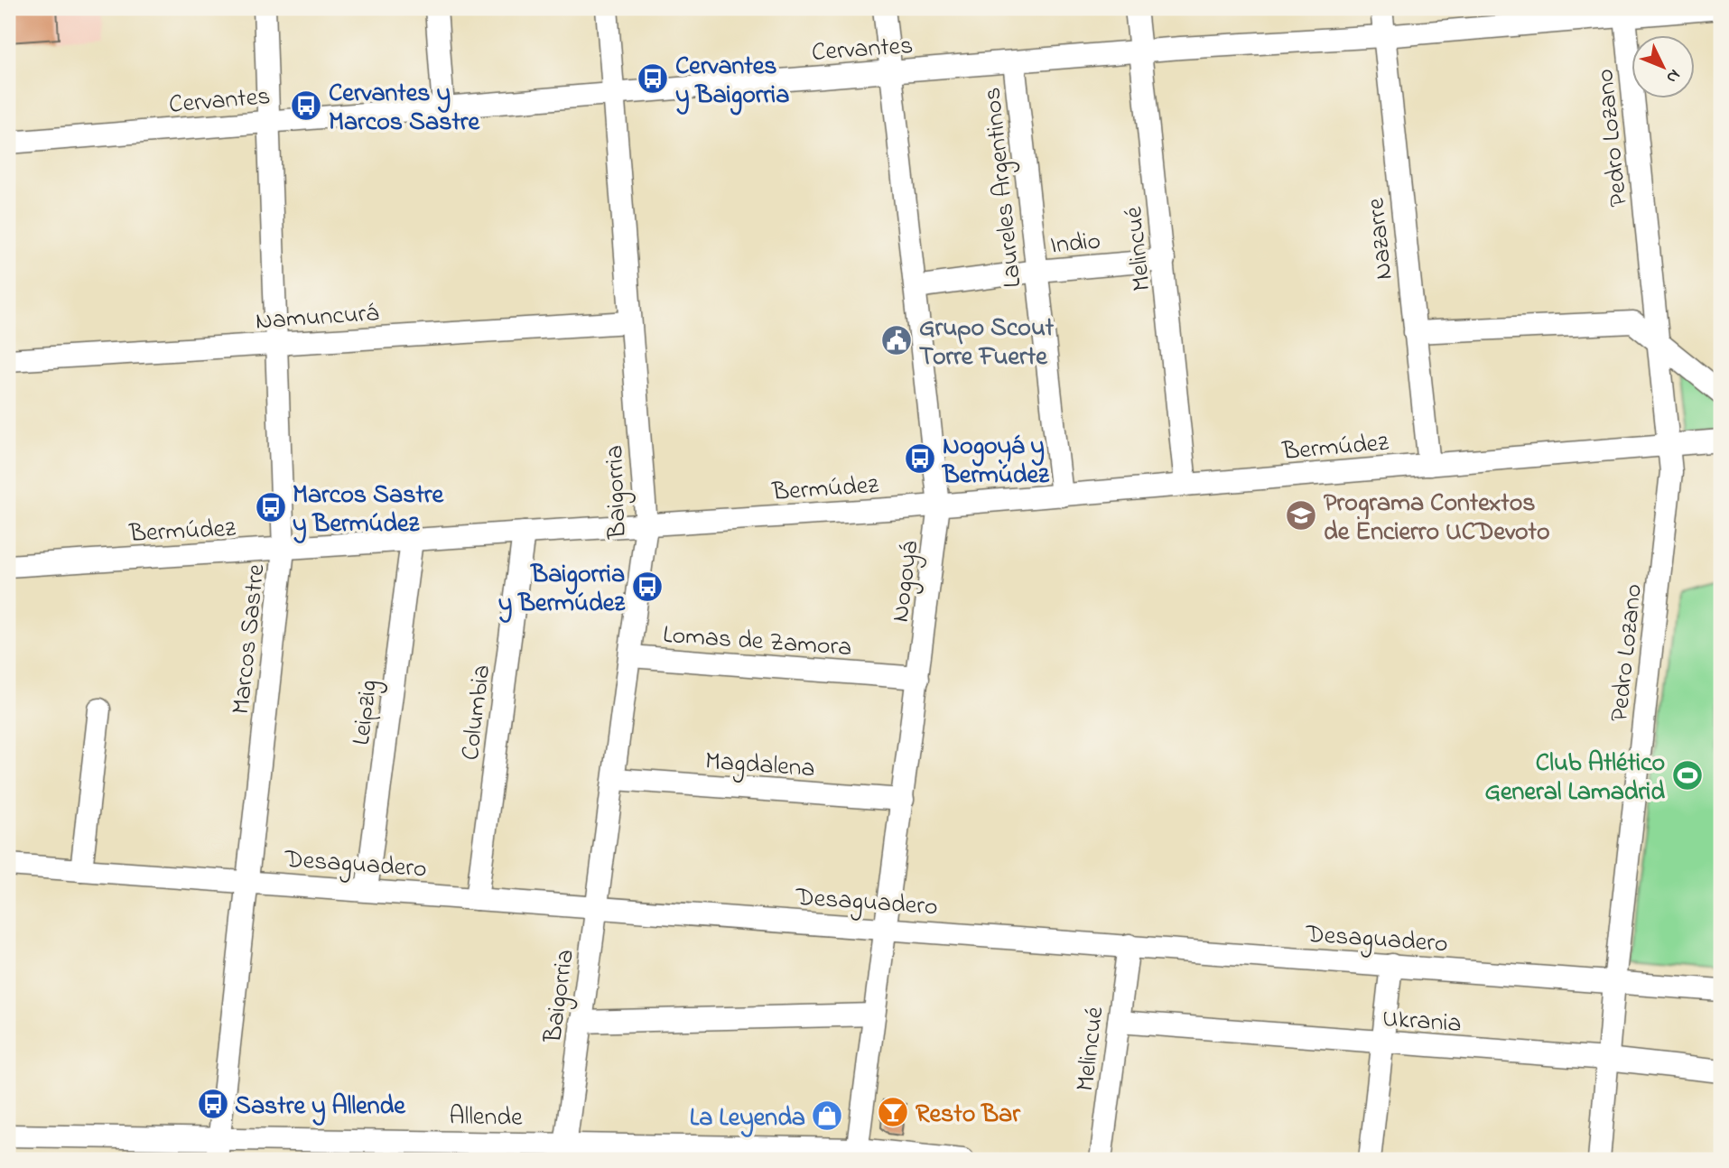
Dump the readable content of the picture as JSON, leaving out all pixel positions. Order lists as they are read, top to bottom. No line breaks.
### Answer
{"streets":{"street":["Cervantes","Pedro Lozano","Laureles Argentinos","Nazarre","Indio","Melincué","Namuncurá","Bermúdez","Baigorria","Nogoyá","Marcos Sastre","Lomas de Zamora","Leipzig","Columbia","Magdalena","Desaguadero","Ukrania","Allende"]},"crossings":[["Cervantes","Pedro Lozano"],["Cervantes","Laureles Argentinos"],["Cervantes","Nazarre"],["Cervantes","Melincué"],["Cervantes","Baigorria"],["Cervantes","Nogoyá"],["Cervantes","Marcos Sastre"],["Pedro Lozano","Bermúdez"],["Pedro Lozano","Desaguadero"],["Pedro Lozano","Ukrania"],["Laureles Argentinos","Indio"],["Laureles Argentinos","Bermúdez"],["Nazarre","Bermúdez"],["Indio","Melincué"],["Indio","Nogoyá"],["Melincué","Bermúdez"],["Melincué","Desaguadero"],["Melincué","Ukrania"],["Namuncurá","Baigorria"],["Namuncurá","Marcos Sastre"],["Bermúdez","Baigorria"],["Bermúdez","Nogoyá"],["Bermúdez","Marcos Sastre"],["Bermúdez","Leipzig"],["Bermúdez","Columbia"],["Baigorria","Lomas de Zamora"],["Baigorria","Magdalena"],["Baigorria","Desaguadero"],["Baigorria","Allende"],["Nogoyá","Lomas de Zamora"],["Nogoyá","Magdalena"],["Nogoyá","Desaguadero"],["Nogoyá","Allende"],["Marcos Sastre","Desaguadero"],["Marcos Sastre","Allende"],["Leipzig","Desaguadero"],["Columbia","Desaguadero"]],"places":{"bus stop":["Cervantes y Baigorria","Cervantes y Marcos Sastre","Nogoyá y Bermúdez","Marcos Sastre y Bermúdez","Baigorria y Bermúdez","Sastre y Allende"],"public building":["Grupo Scout Torre Fuerte"],"school or university":["Programa Contextos de Encierro UCDevoto"],"sports":["Club Atlético General Lamadrid"],"bar":["Resto Bar"],"shop":["La Leyenda"]},"north":"bottom right"}
